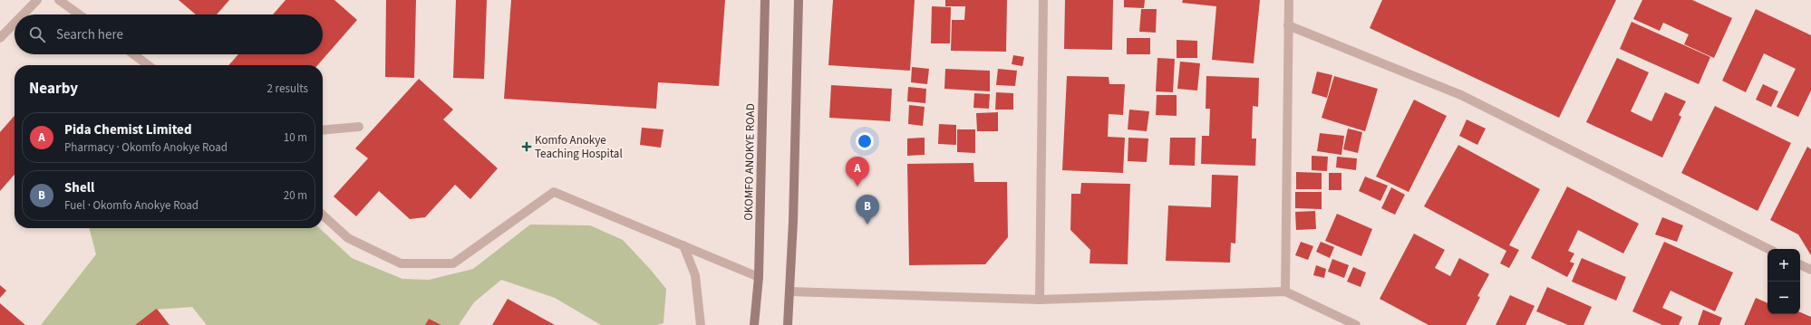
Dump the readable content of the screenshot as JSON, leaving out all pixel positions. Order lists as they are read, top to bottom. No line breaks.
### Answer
{"streets":{"main road":["OKOMFO ANOKYE ROAD"]},"places":{"health":["Komfo Anokye Teaching Hospital"]},"page":{"search":"Search here","heading":["Nearby","2 results"],"list":[{"mark":"A","name":"Pida Chemist Limited","note":"Pharmacy · Okomfo Anokye Road","value":"10 m"},{"mark":"B","name":"Shell","note":"Fuel · Okomfo Anokye Road","value":"20 m"}],"pins":["A","B"],"map_buttons":["+","−"]}}
